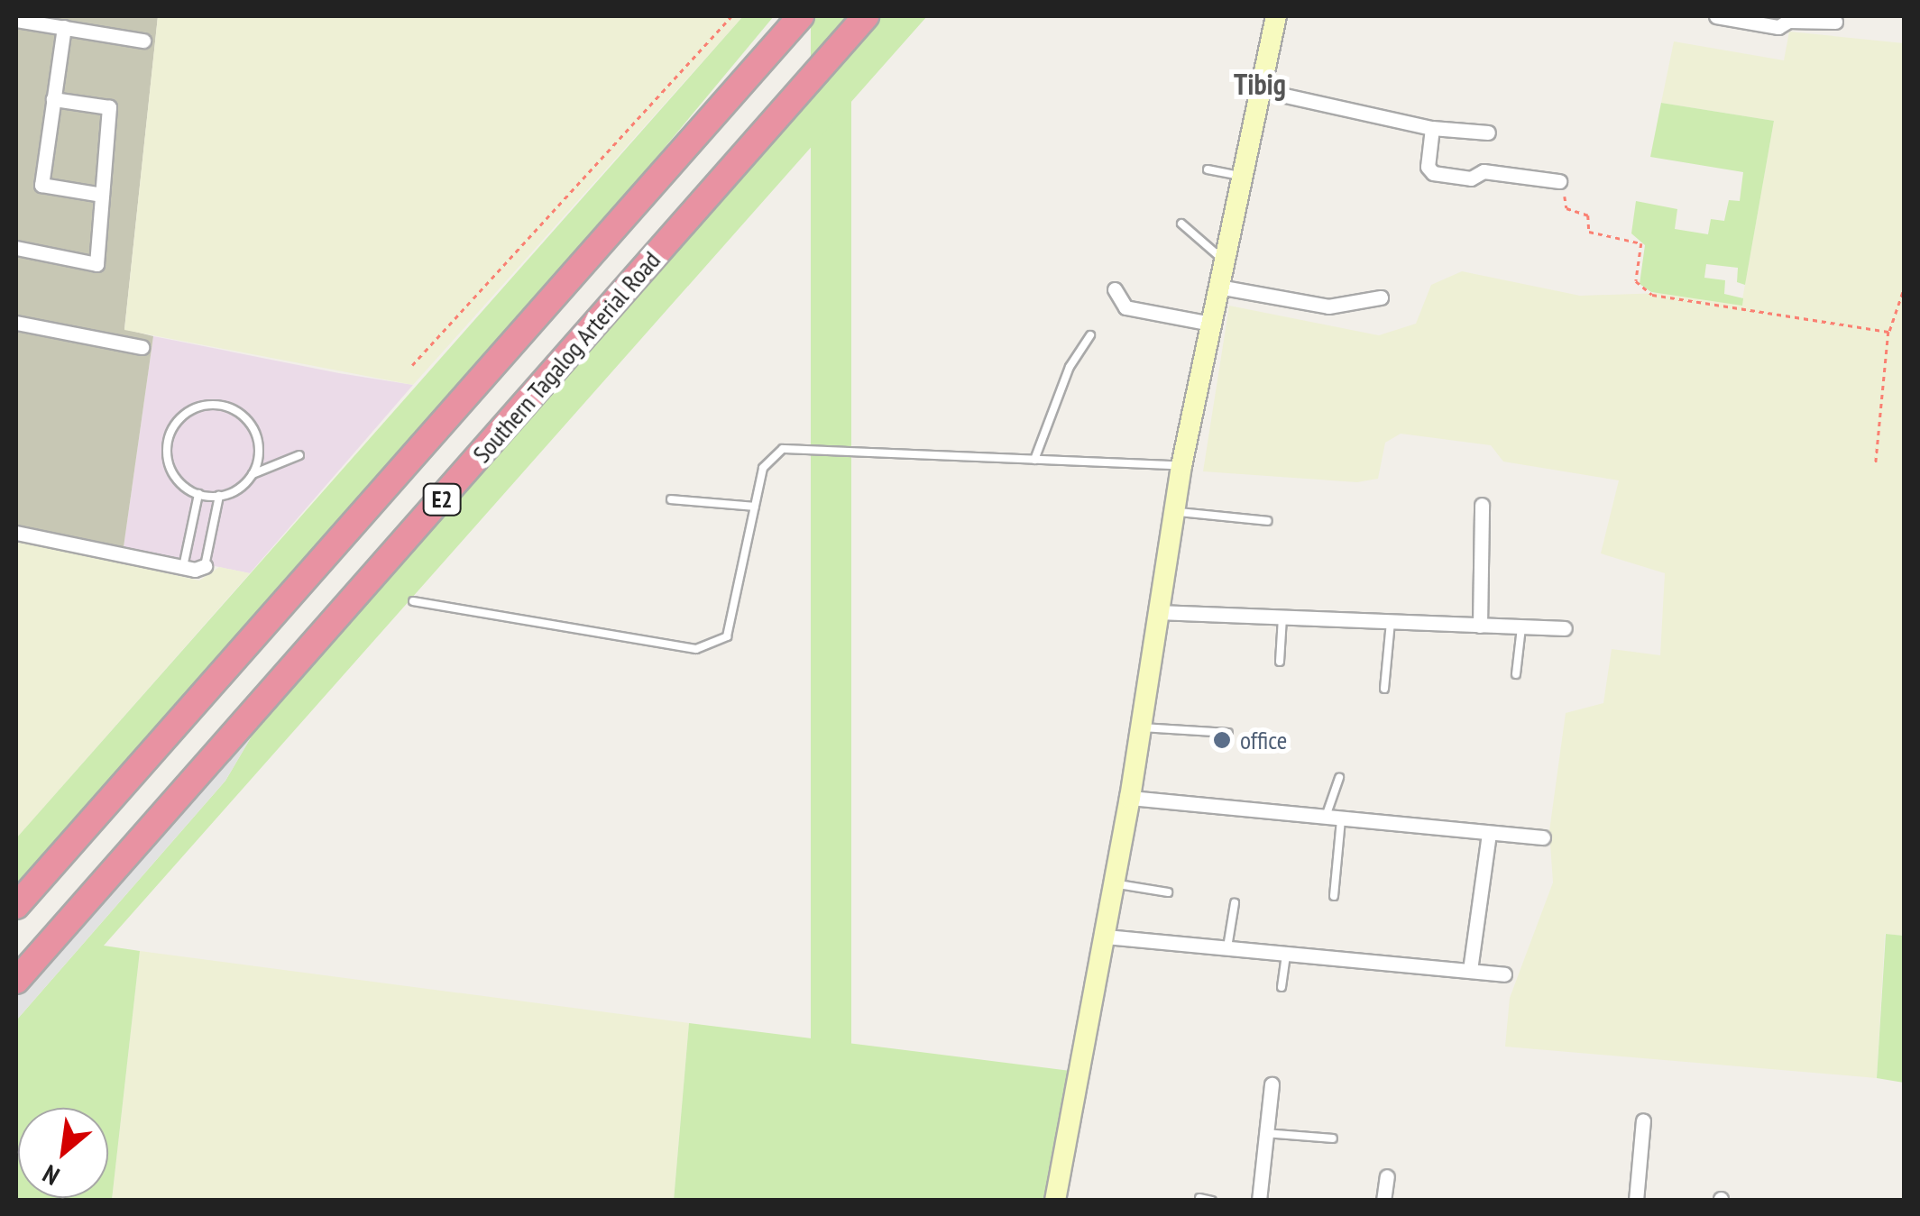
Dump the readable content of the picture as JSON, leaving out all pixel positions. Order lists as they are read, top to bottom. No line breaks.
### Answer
{"streets":{"highway":["Southern Tagalog Arterial Road","E2"]},"districts":["Tibig"],"places":["office"],"north":"bottom left"}
